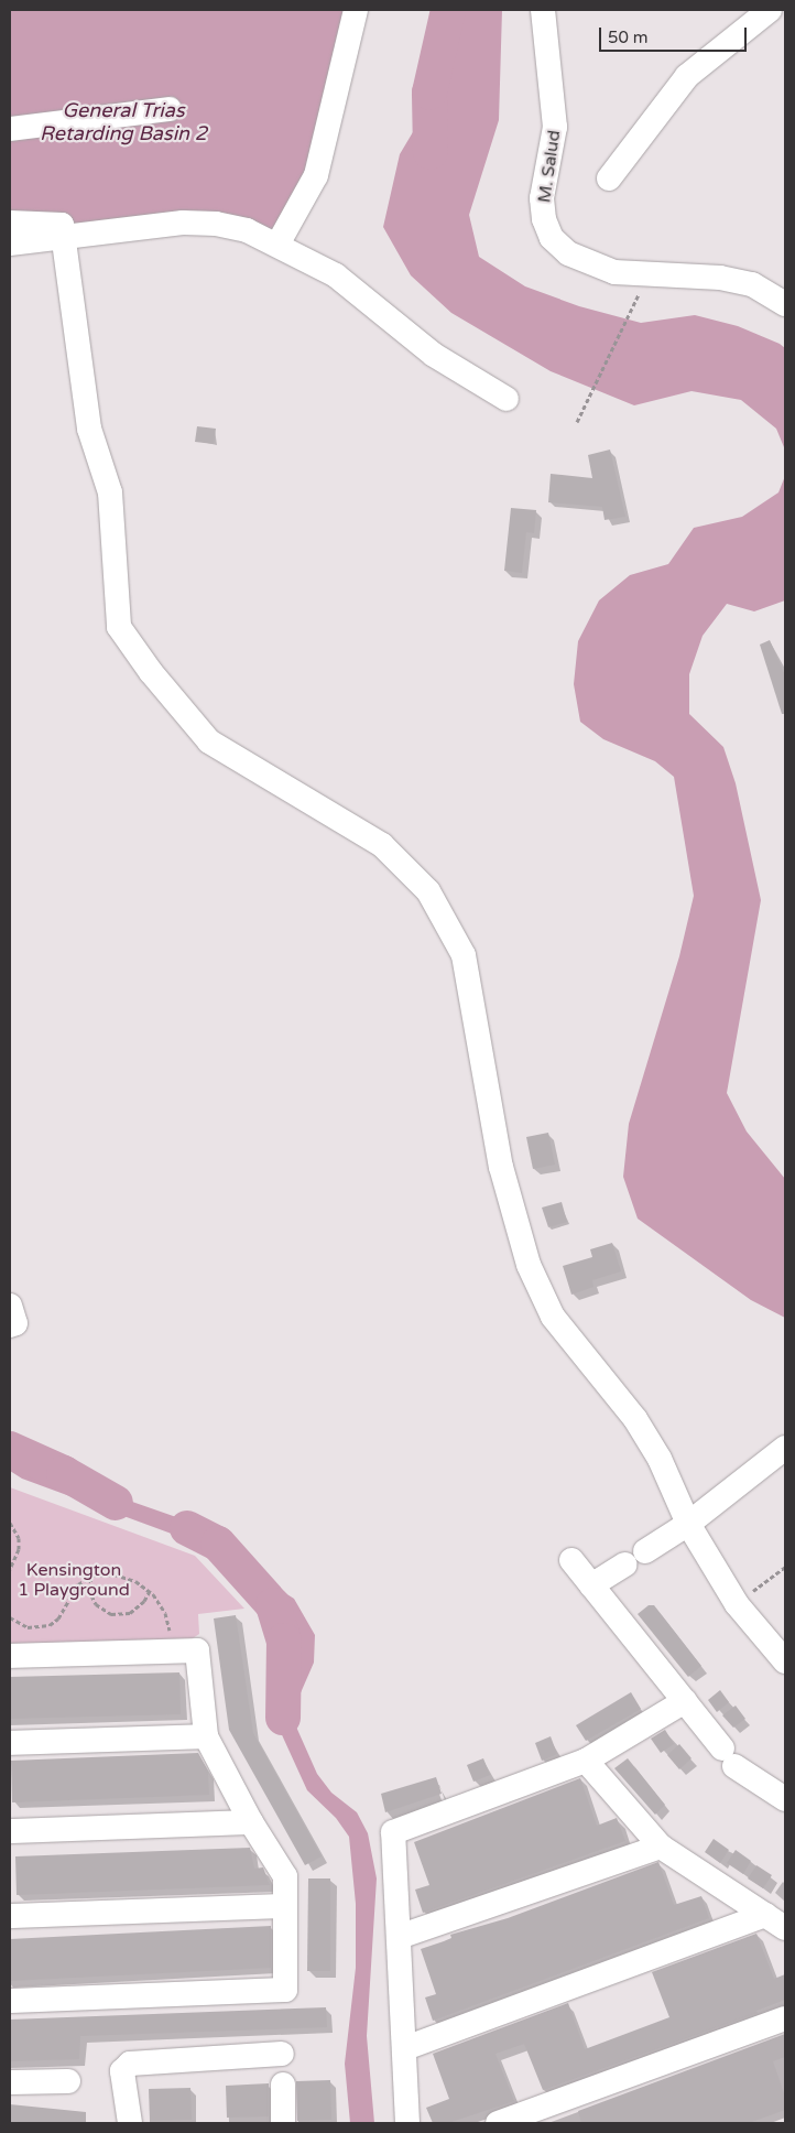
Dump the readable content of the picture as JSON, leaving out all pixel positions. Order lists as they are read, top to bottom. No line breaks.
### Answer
{"streets":{"street":["M. Salud"]},"water":["General Trias Retarding Basin 2"],"parks":["Kensington 1 Playground"],"scale_bar":"50 m"}
